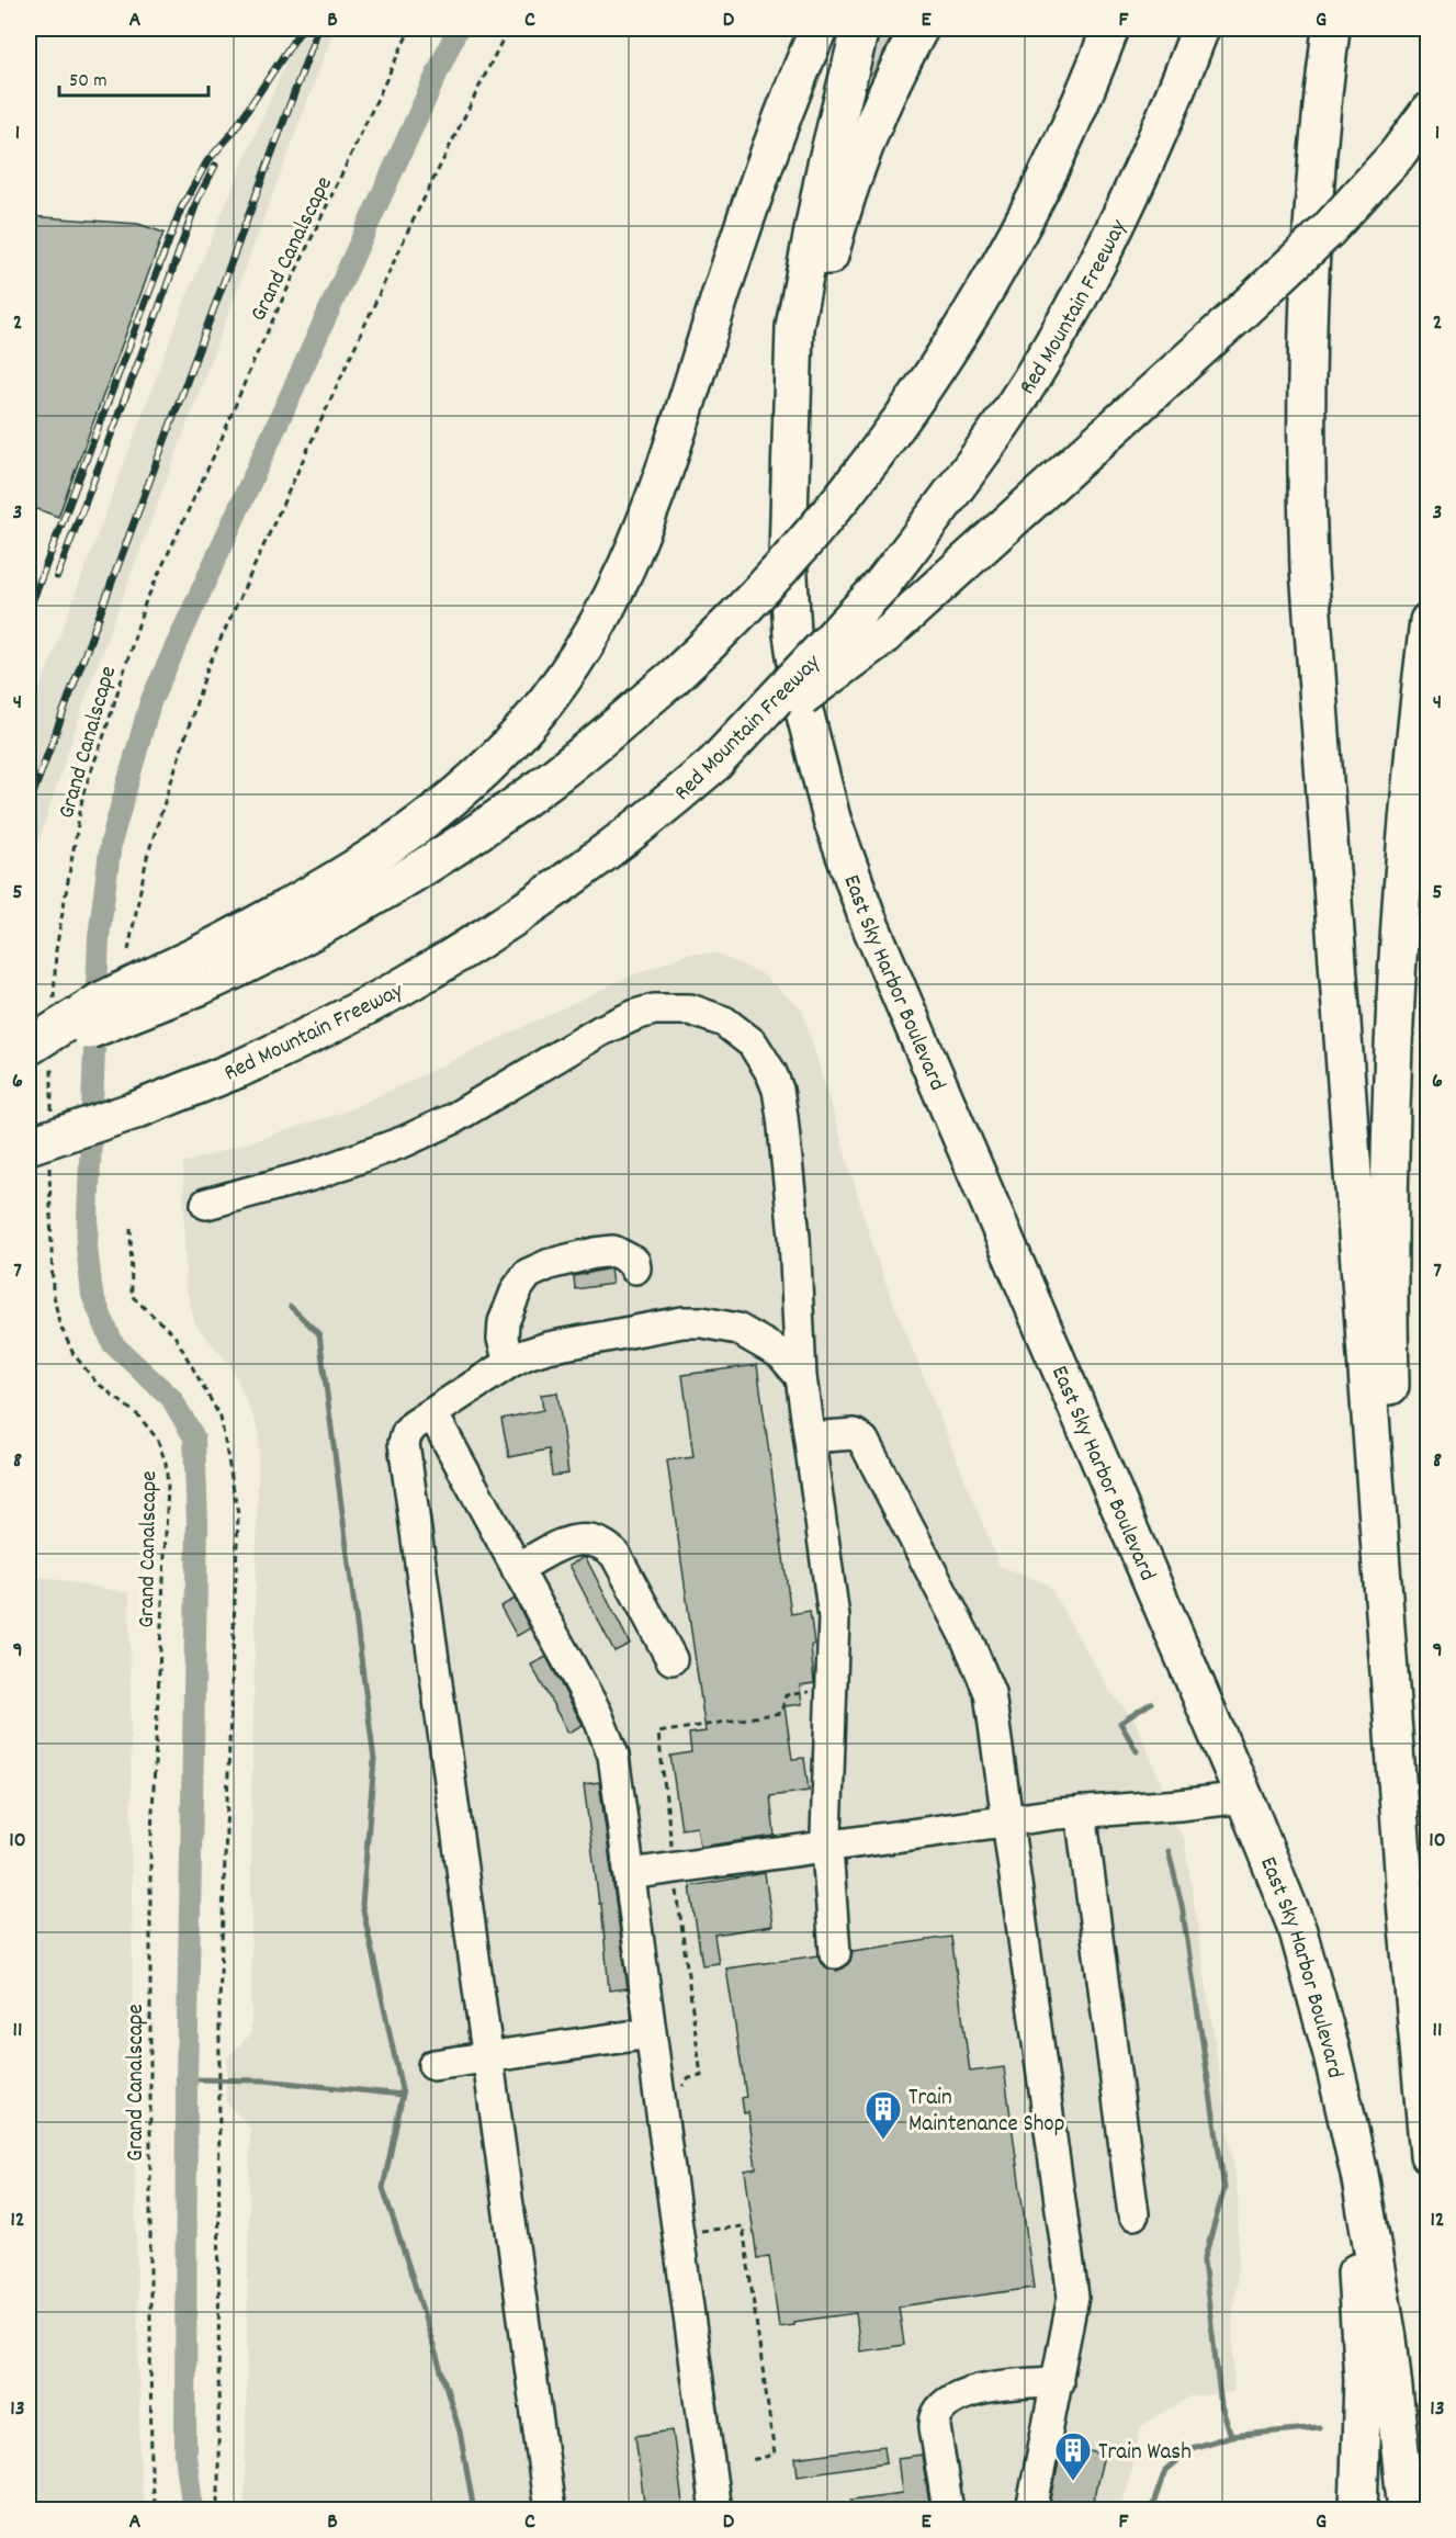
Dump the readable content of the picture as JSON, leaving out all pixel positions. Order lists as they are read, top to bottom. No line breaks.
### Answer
{"streets":{"highway":["Red Mountain Freeway","East Sky Harbor Boulevard"],"path":["Grand Canalscape"]},"crossings":[["Grand Canalscape","Red Mountain Freeway"]],"places":{"building":["Train Maintenance Shop","Train Wash"]},"scale_bar":"50 m","grid":{"columns":["A","B","C","D","E","F","G"],"rows":["1","2","3","4","5","6","7","8","9","10","11","12","13"]}}
